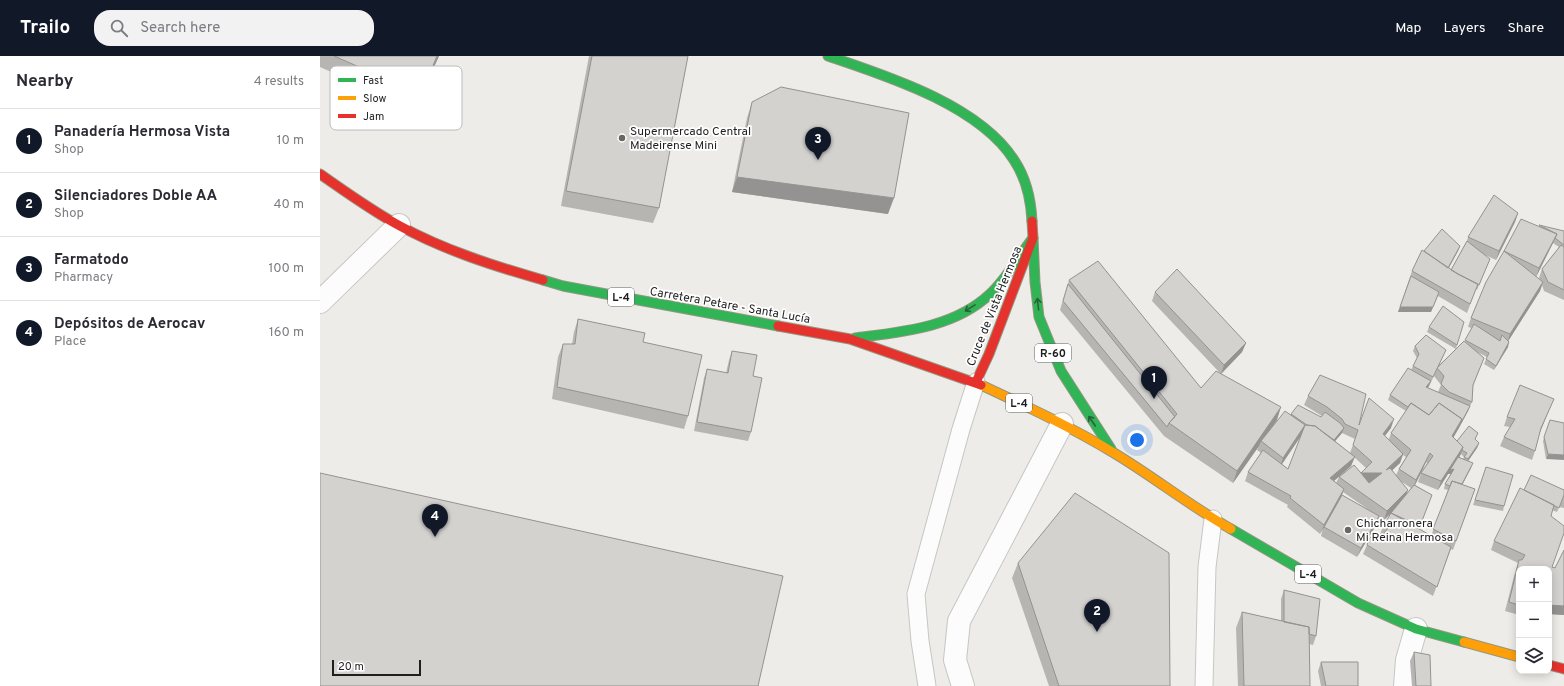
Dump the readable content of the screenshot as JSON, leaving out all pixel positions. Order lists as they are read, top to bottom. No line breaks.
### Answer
{"streets":{"main road":["L-4","Carretera Petare - Santa Lucía","Cruce de Vista Hermosa","R-60"]},"crossings":[["L-4","Carretera Petare - Santa Lucía"],["L-4","Cruce de Vista Hermosa"],["L-4","R-60"],["Cruce de Vista Hermosa","R-60"]],"places":["Supermercado Central Madeirense Mini","Chicharronera Mi Reina Hermosa"],"legend":["Fast","Slow","Jam"],"scale_bar":"20 m","page":{"header":"Trailo","search":"Search here","nav":["Map","Layers","Share"],"heading":["Nearby","4 results"],"list":[{"mark":"1","name":"Panadería Hermosa Vista","note":"Shop","value":"10 m"},{"mark":"2","name":"Silenciadores Doble AA","note":"Shop","value":"40 m"},{"mark":"3","name":"Farmatodo","note":"Pharmacy","value":"100 m"},{"mark":"4","name":"Depósitos de Aerocav","note":"Place","value":"160 m"}],"pins":["3","1","4","2"],"map_buttons":["+","−"],"scale":"20 m"}}
